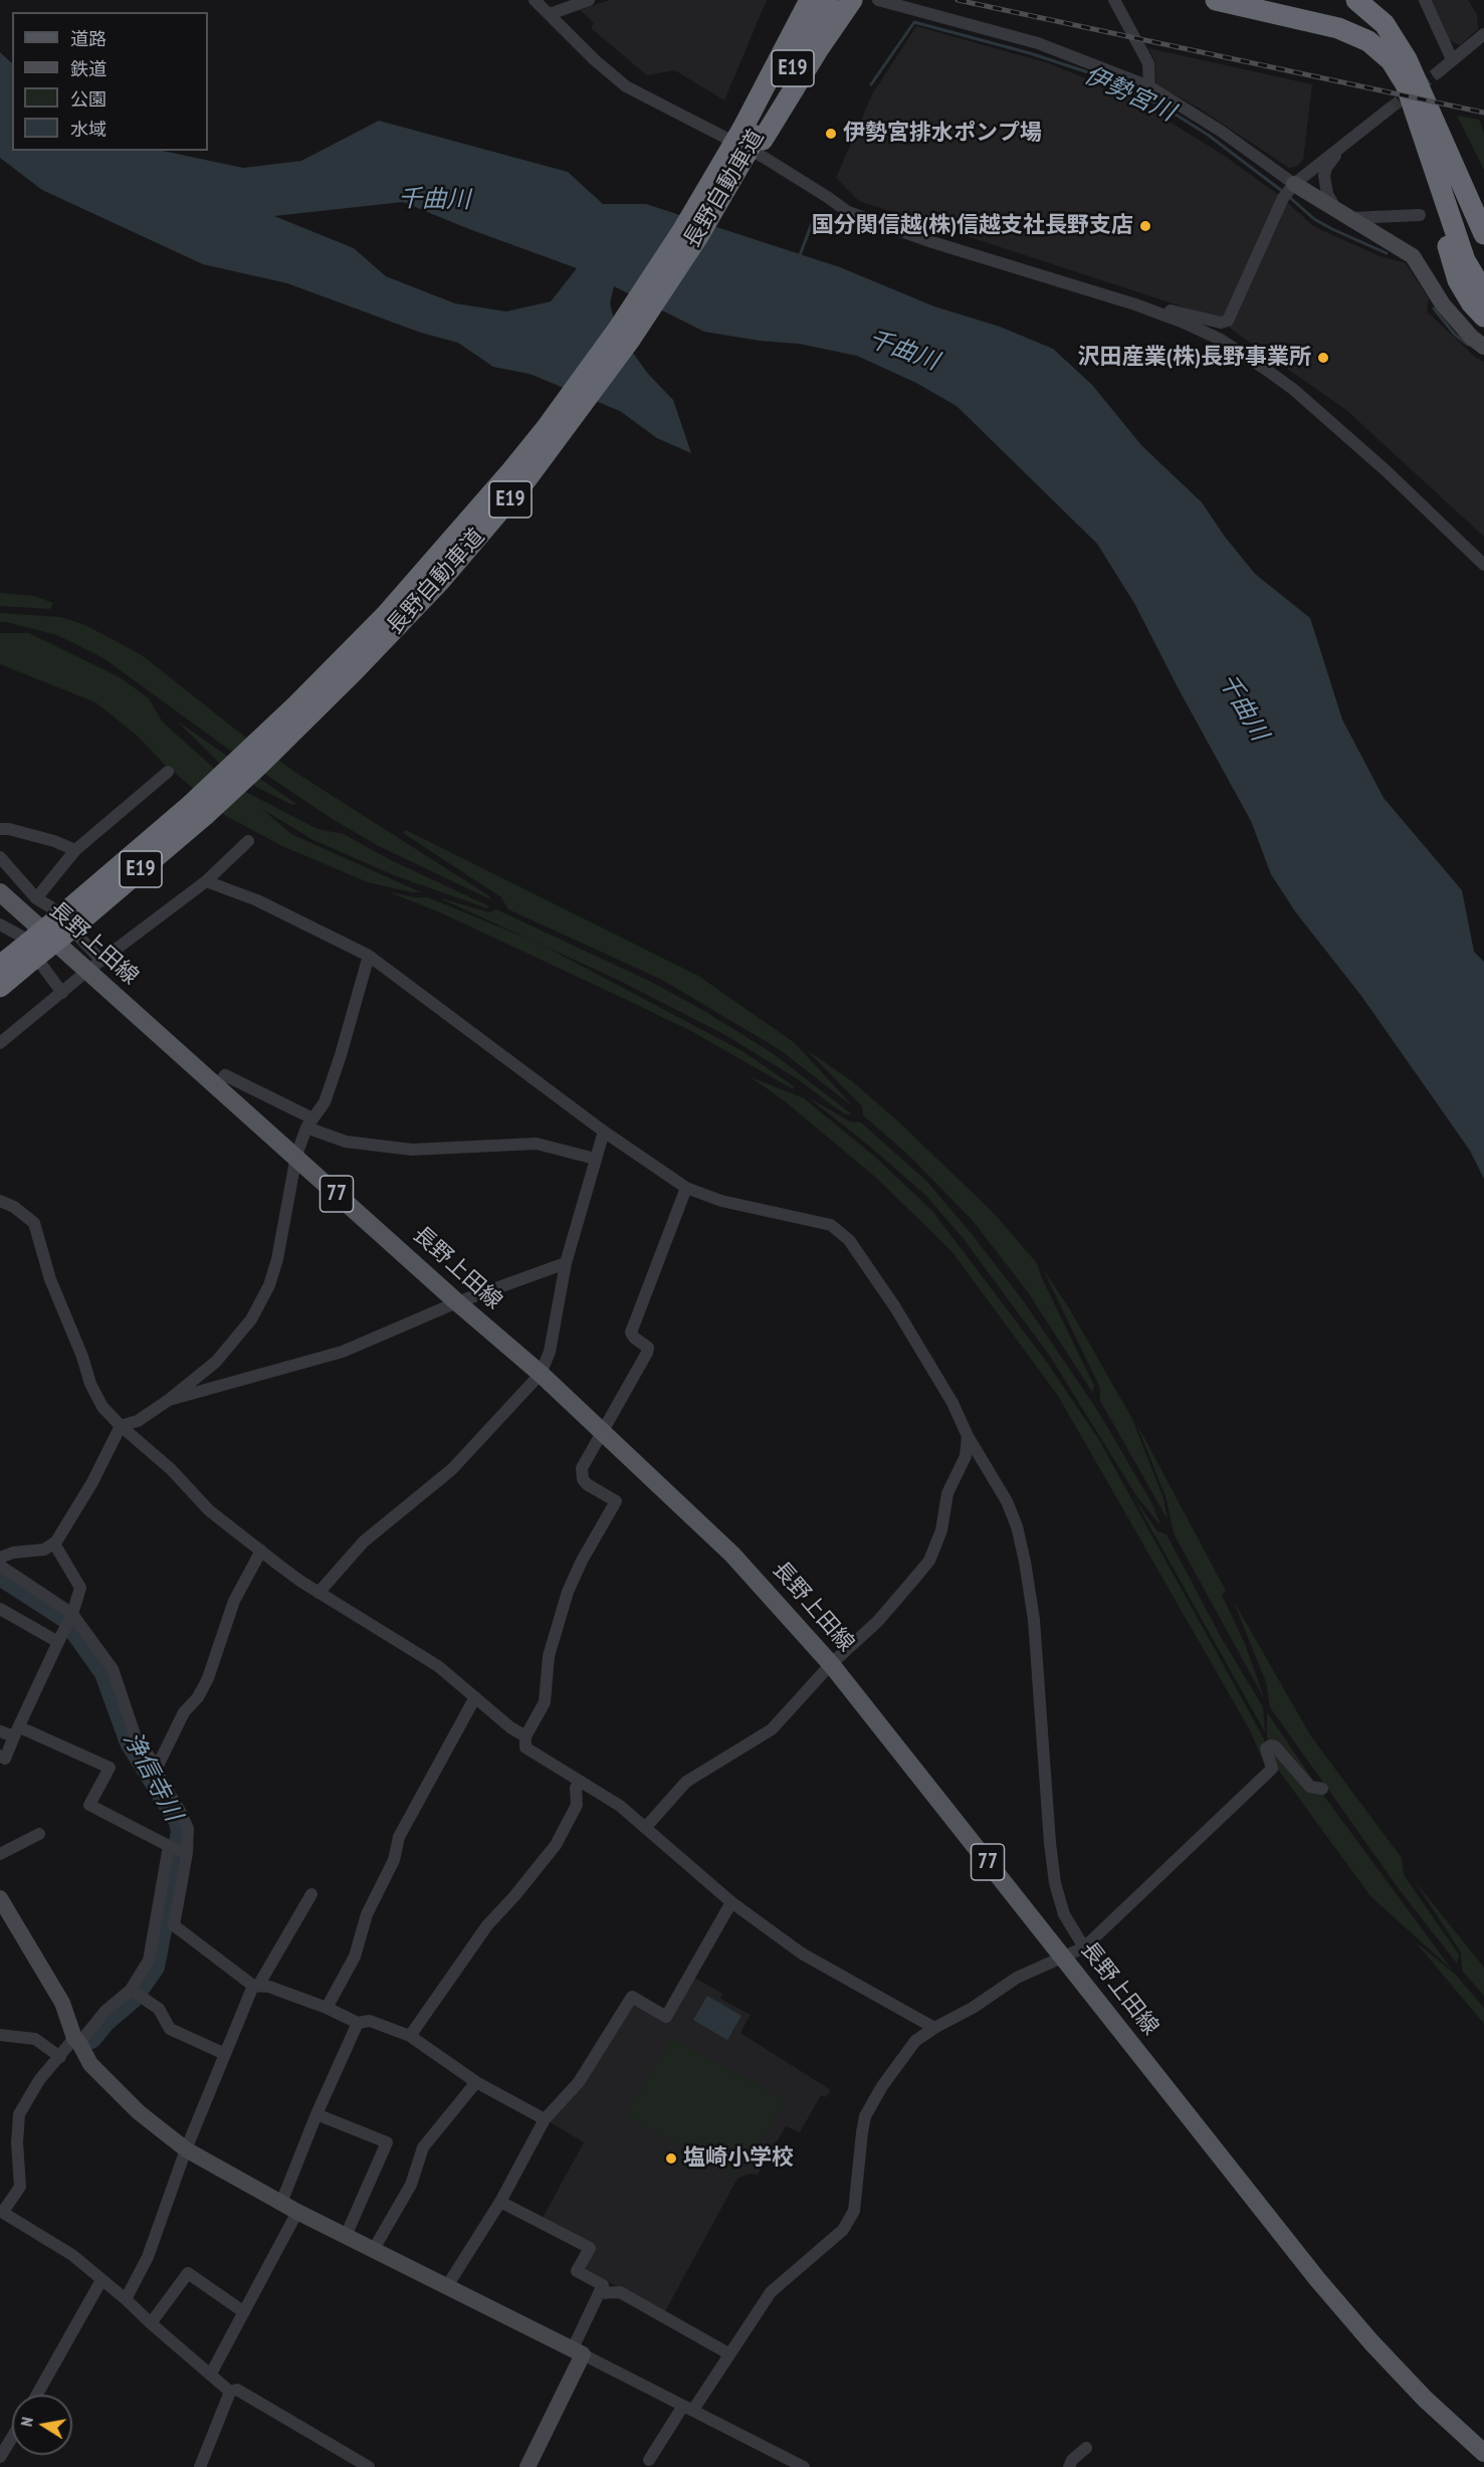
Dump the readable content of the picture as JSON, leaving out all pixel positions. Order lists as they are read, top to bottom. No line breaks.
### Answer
{"streets":{"highway":["E19","長野自動車道"],"main road":["長野上田線","77"]},"water":["伊勢宮川","千曲川","浄信寺川"],"places":["伊勢宮排水ポンプ場","国分関信越(株)信越支社長野支店","沢田産業(株)長野事業所","塩崎小学校"],"legend":["道路","鉄道","公園","水域"],"north":"left"}
